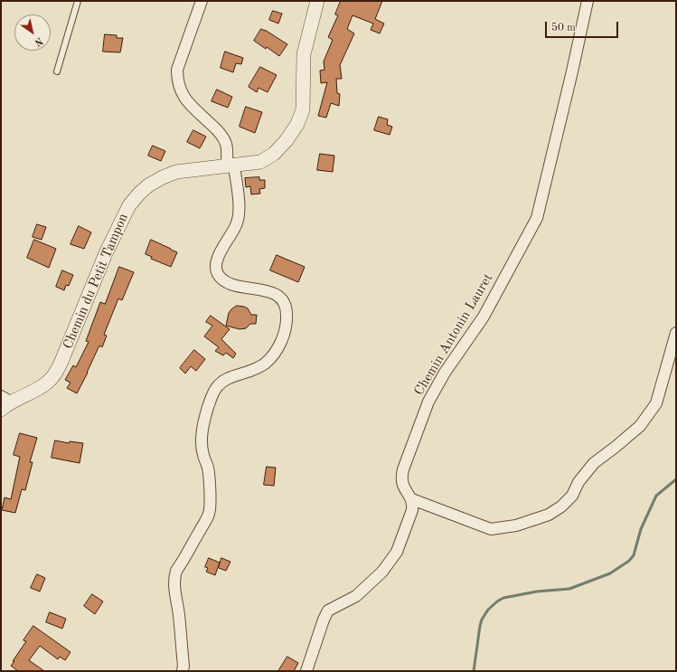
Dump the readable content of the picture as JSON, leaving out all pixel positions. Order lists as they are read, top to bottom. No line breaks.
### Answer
{"streets":{"street":["Chemin du Petit Tampon","Chemin Antonin Lauret"]},"scale_bar":"50 m","north":"bottom right"}
